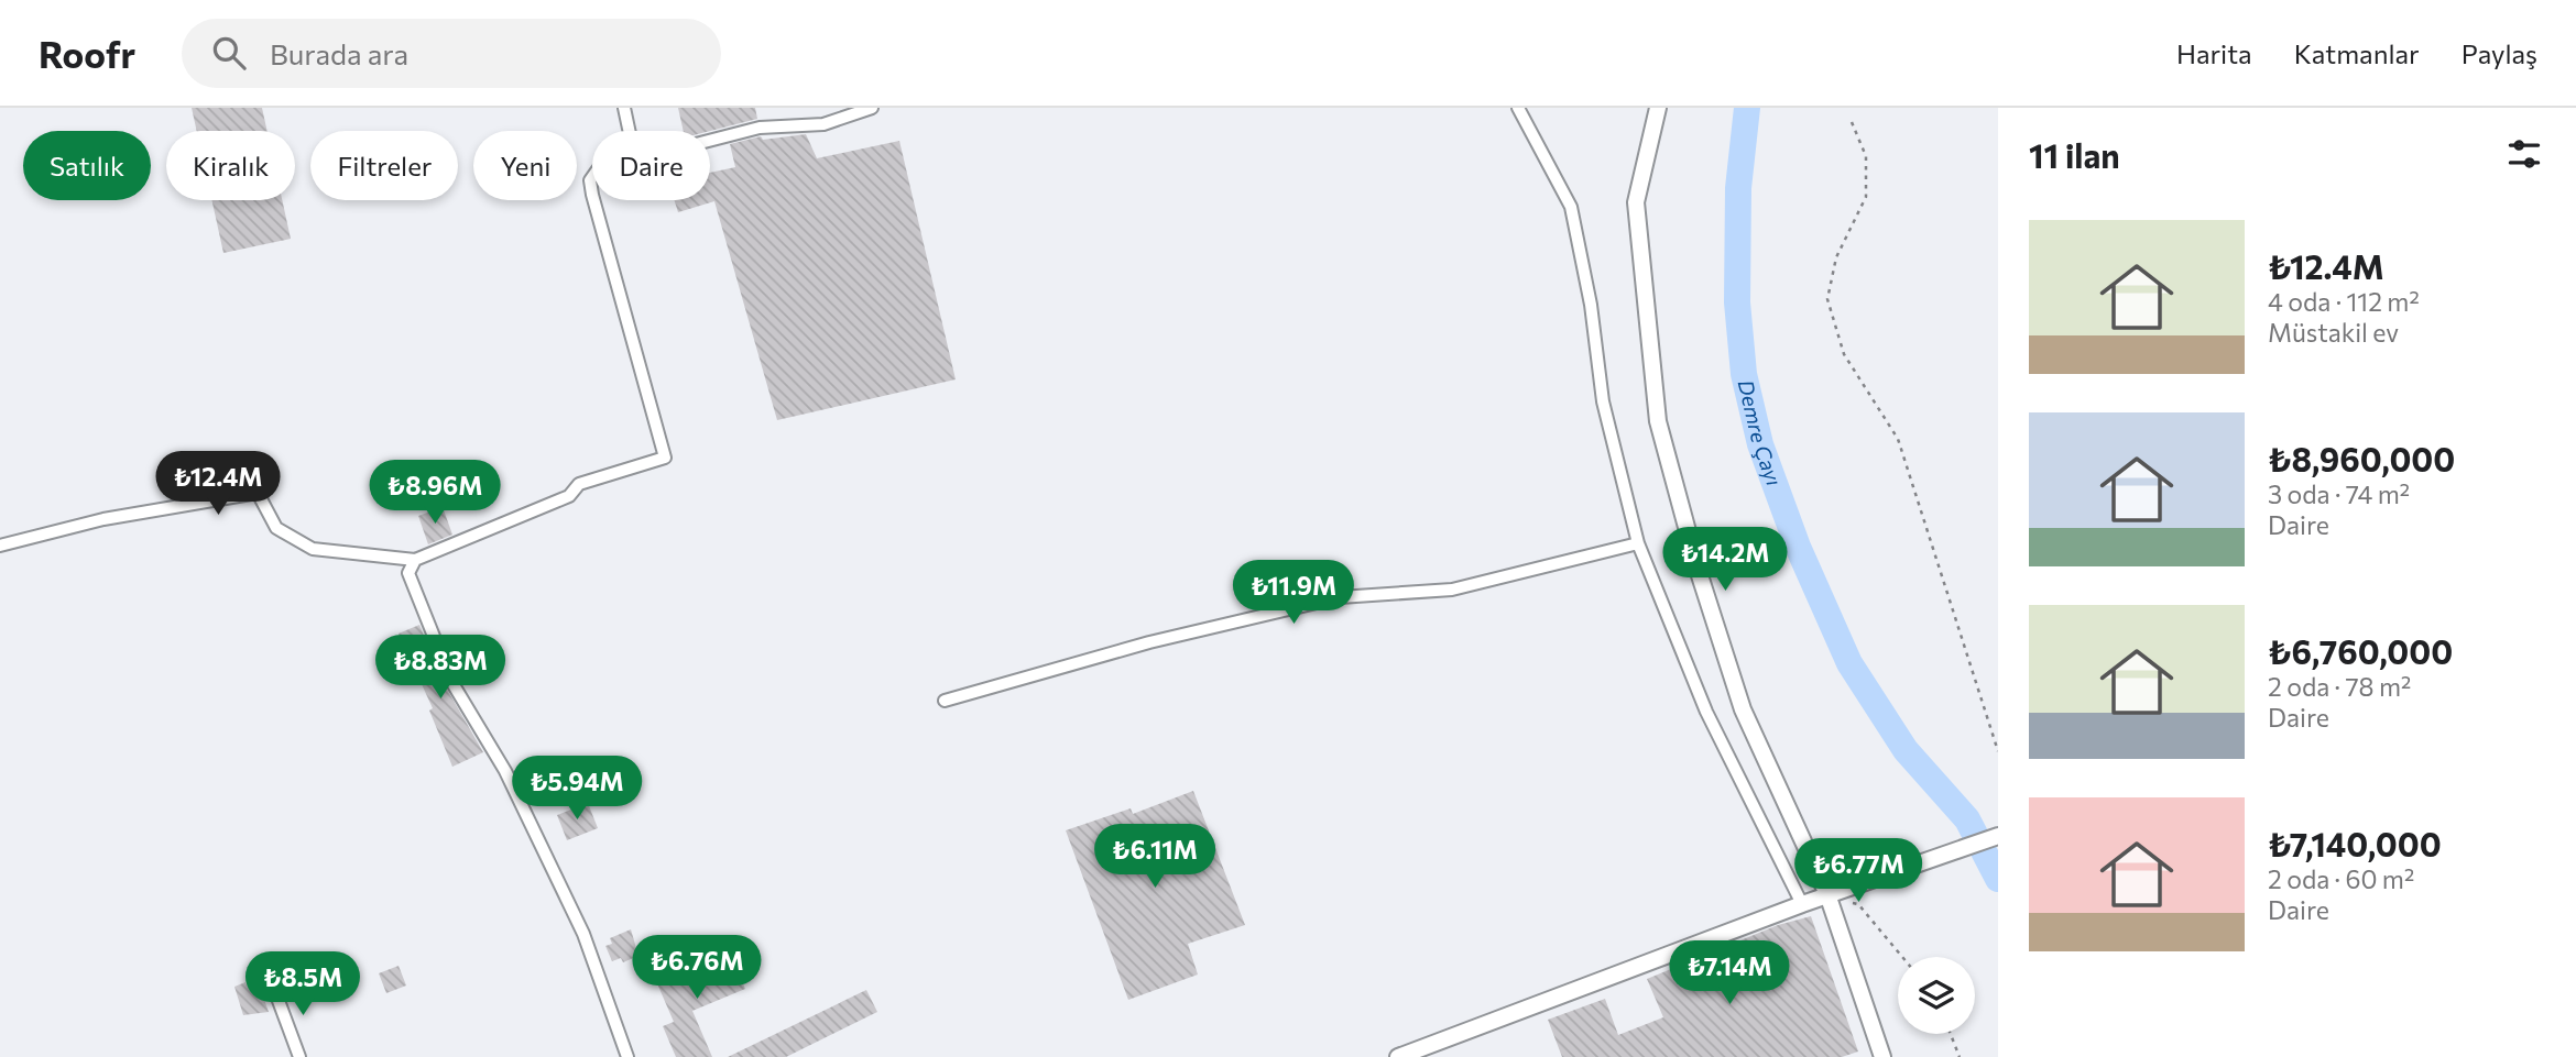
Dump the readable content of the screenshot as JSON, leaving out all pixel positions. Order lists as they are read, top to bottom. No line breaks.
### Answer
{"water":["Demre Çayı"],"page":{"header":"Roofr","search":"Burada ara","nav":["Harita","Katmanlar","Paylaş"],"heading":"11 ilan","chip":["Satılık","Kiralık","Filtreler","Yeni","Daire"],"list":[{"name":"₺12.4M","note":"4 oda · 112 m² · Müstakil ev"},{"name":"₺8,960,000","note":"3 oda · 74 m² · Daire"},{"name":"₺6,760,000","note":"2 oda · 78 m² · Daire"},{"name":"₺7,140,000","note":"2 oda · 60 m² · Daire"}],"price":["₺12.4M","₺8.96M","₺14.2M","₺11.9M","₺8.83M","₺5.94M","₺6.11M","₺6.77M","₺6.76M","₺7.14M","₺8.5M"]}}
